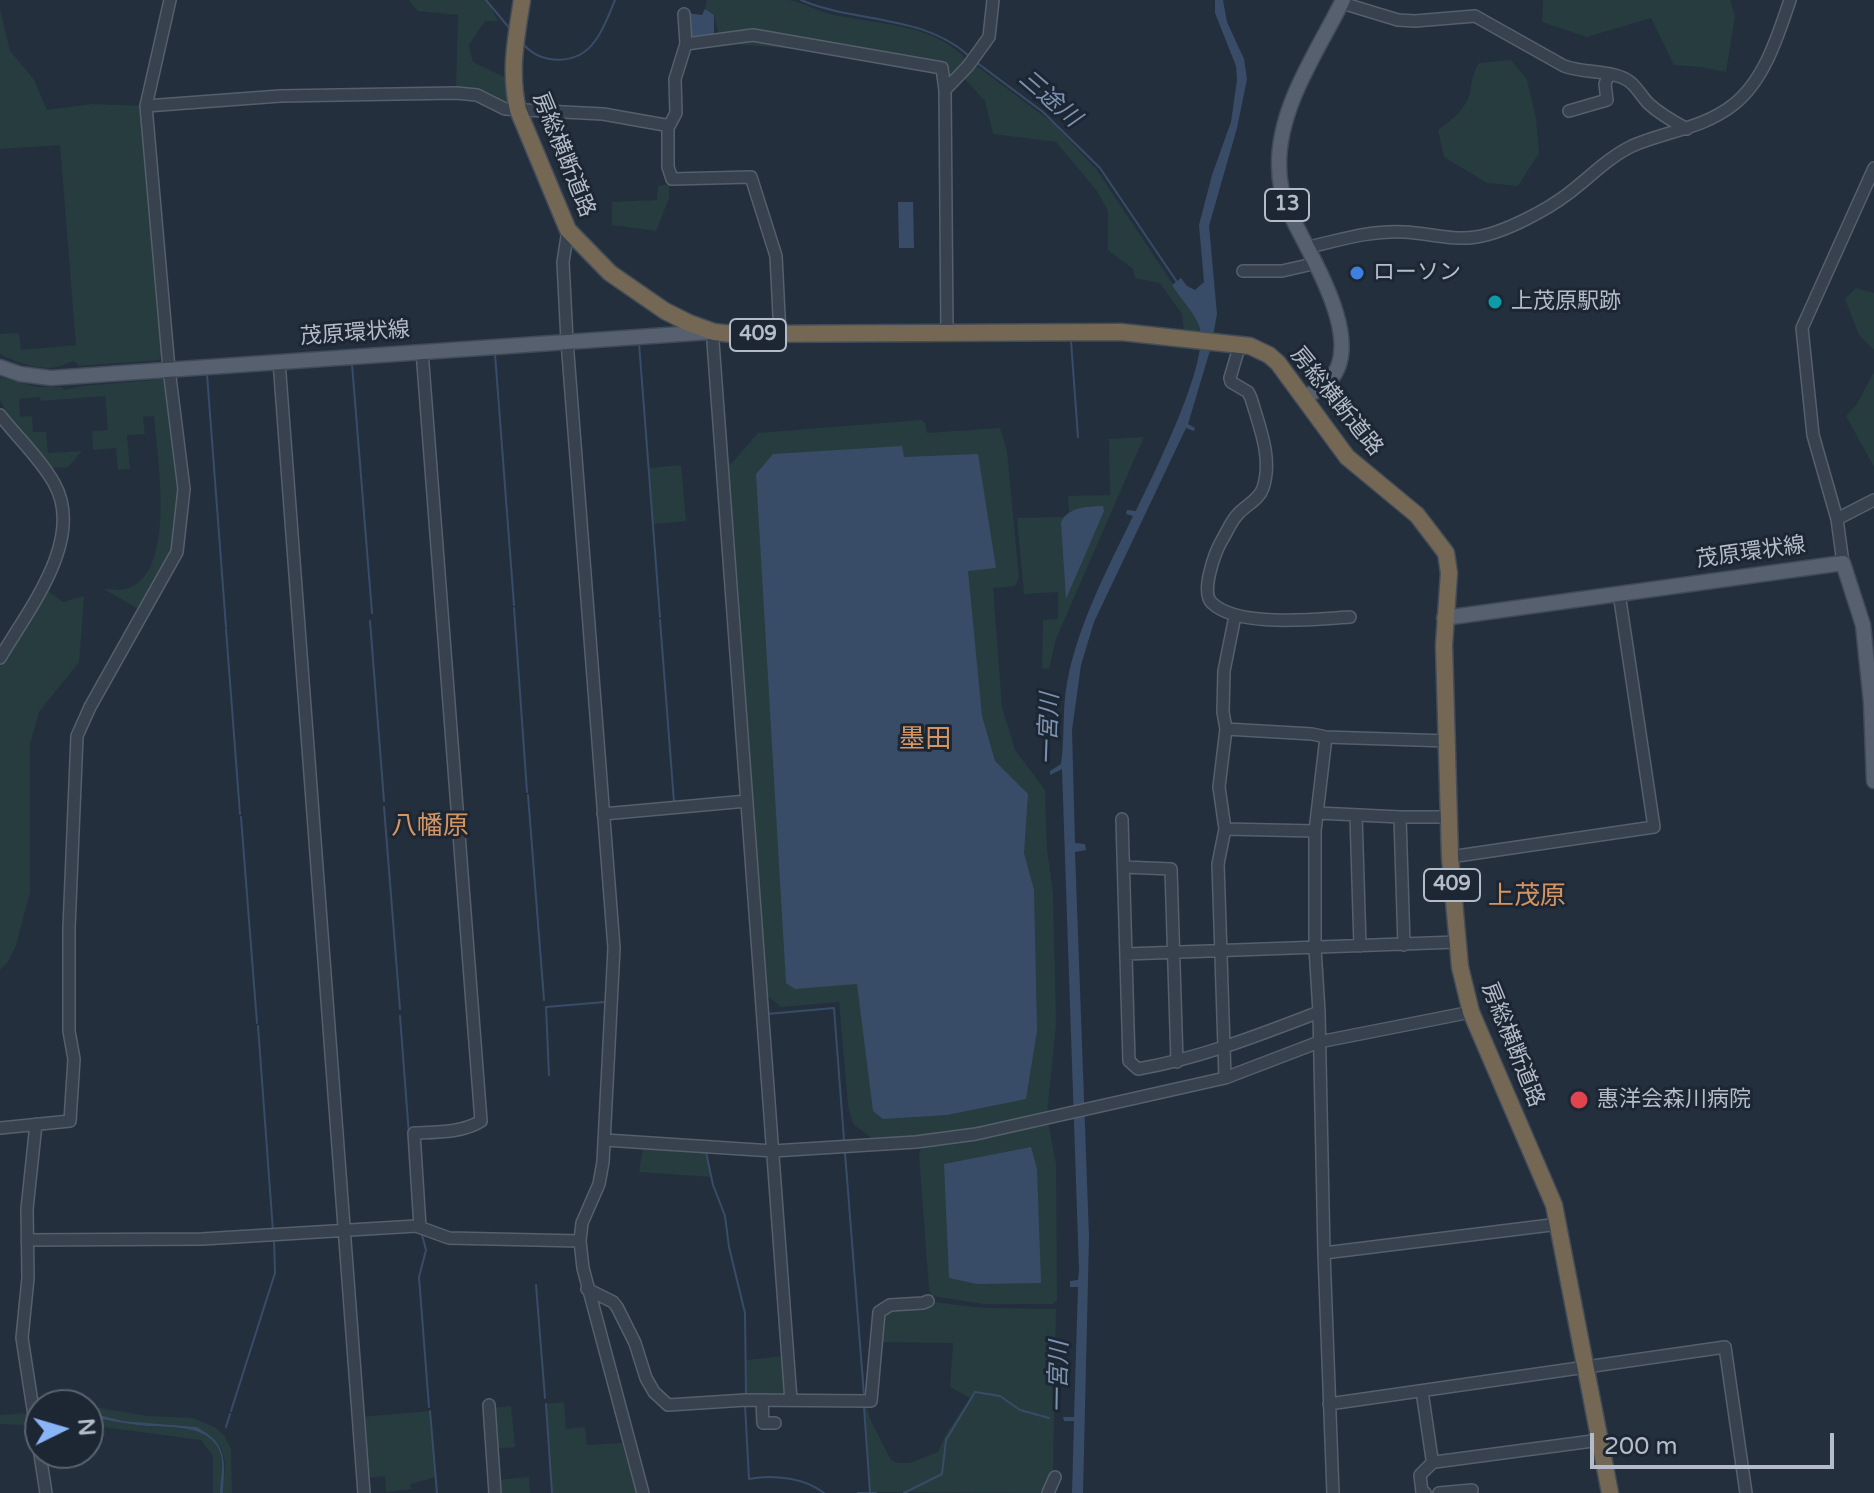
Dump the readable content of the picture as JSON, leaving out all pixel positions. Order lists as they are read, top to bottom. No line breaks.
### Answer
{"streets":{"highway":["房総横断道路","409"],"main road":["13","茂原環状線"]},"crossings":[["房総横断道路","13"],["房総横断道路","茂原環状線"]],"districts":["墨田","八幡原","上茂原"],"water":["三途川","一宮川"],"places":["ローソン","上茂原駅跡","惠洋会森川病院"],"scale_bar":"200 m","north":"right"}
